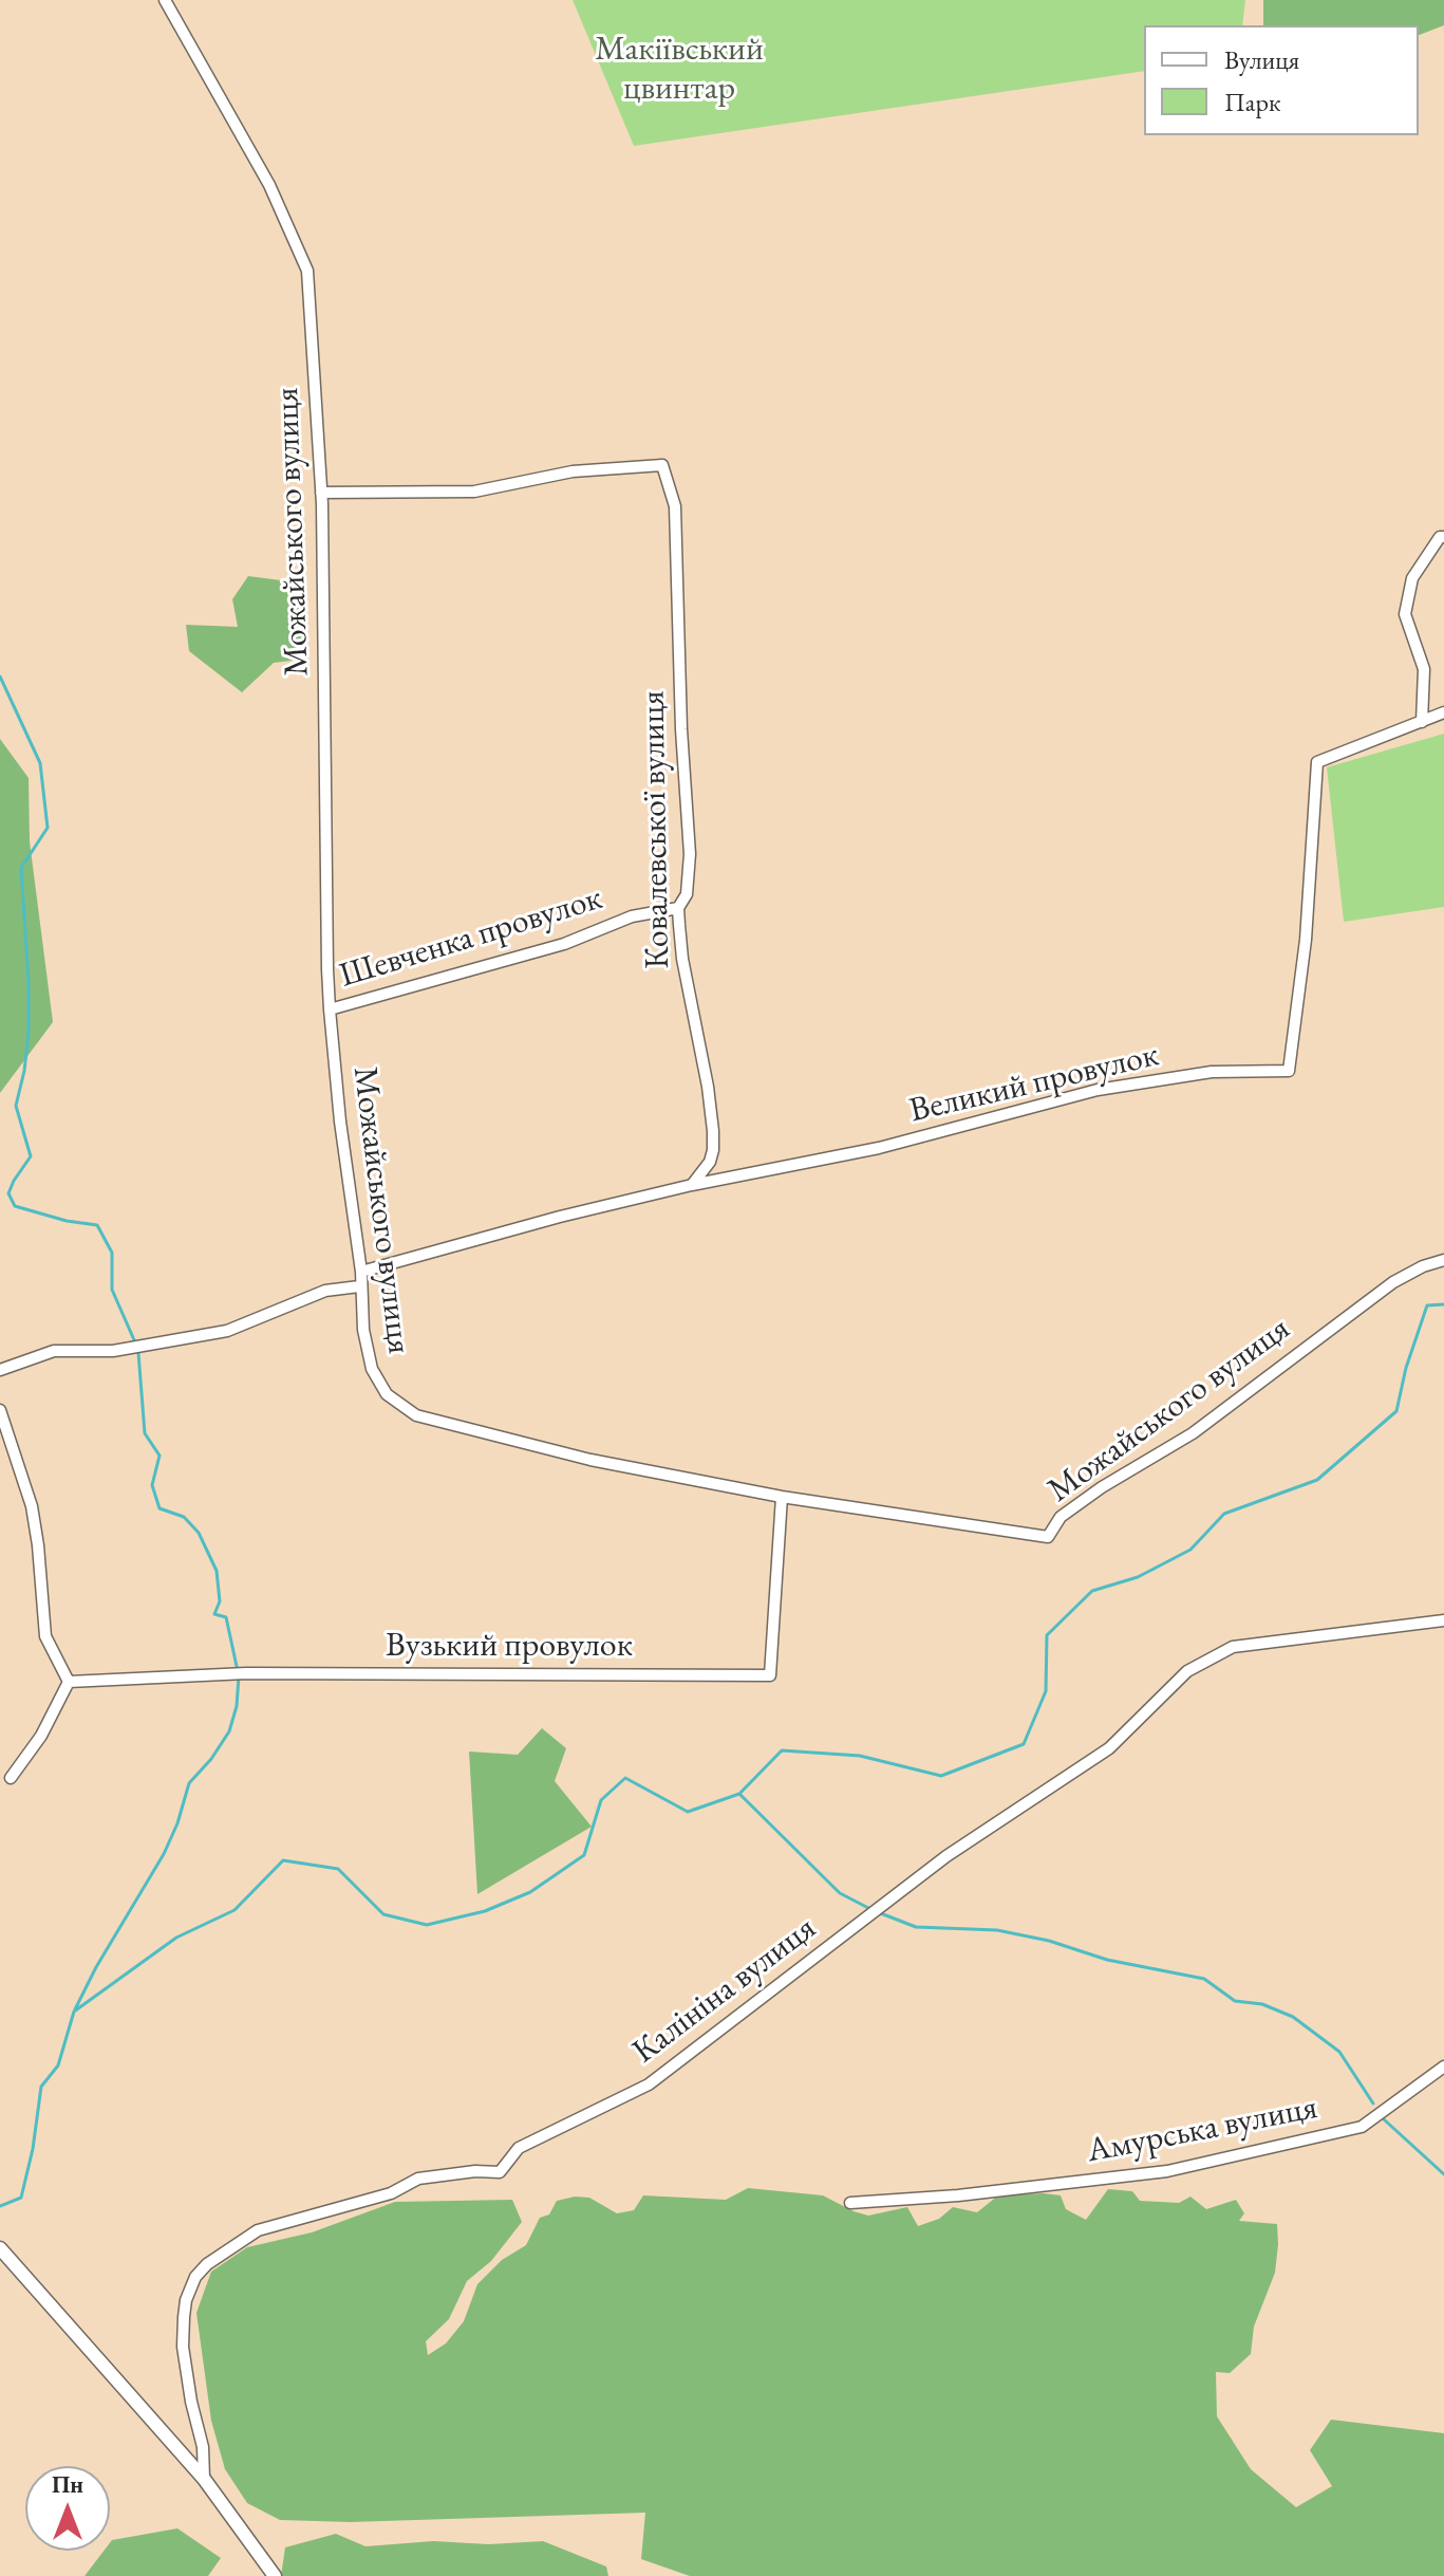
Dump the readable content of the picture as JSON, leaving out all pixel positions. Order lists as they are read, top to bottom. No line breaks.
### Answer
{"streets":{"street":["Можайського вулиця","Ковалевської вулиця","Шевченка провулок","Великий провулок","Вузький провулок","Калініна вулиця","Амурська вулиця"]},"crossings":[["Можайського вулиця","Ковалевської вулиця"],["Можайського вулиця","Шевченка провулок"],["Можайського вулиця","Великий провулок"],["Можайського вулиця","Вузький провулок"],["Ковалевської вулиця","Шевченка провулок"],["Ковалевської вулиця","Великий провулок"]],"parks":["Макіївський цвинтар"],"legend":["Вулиця","Парк"],"north":"top"}
